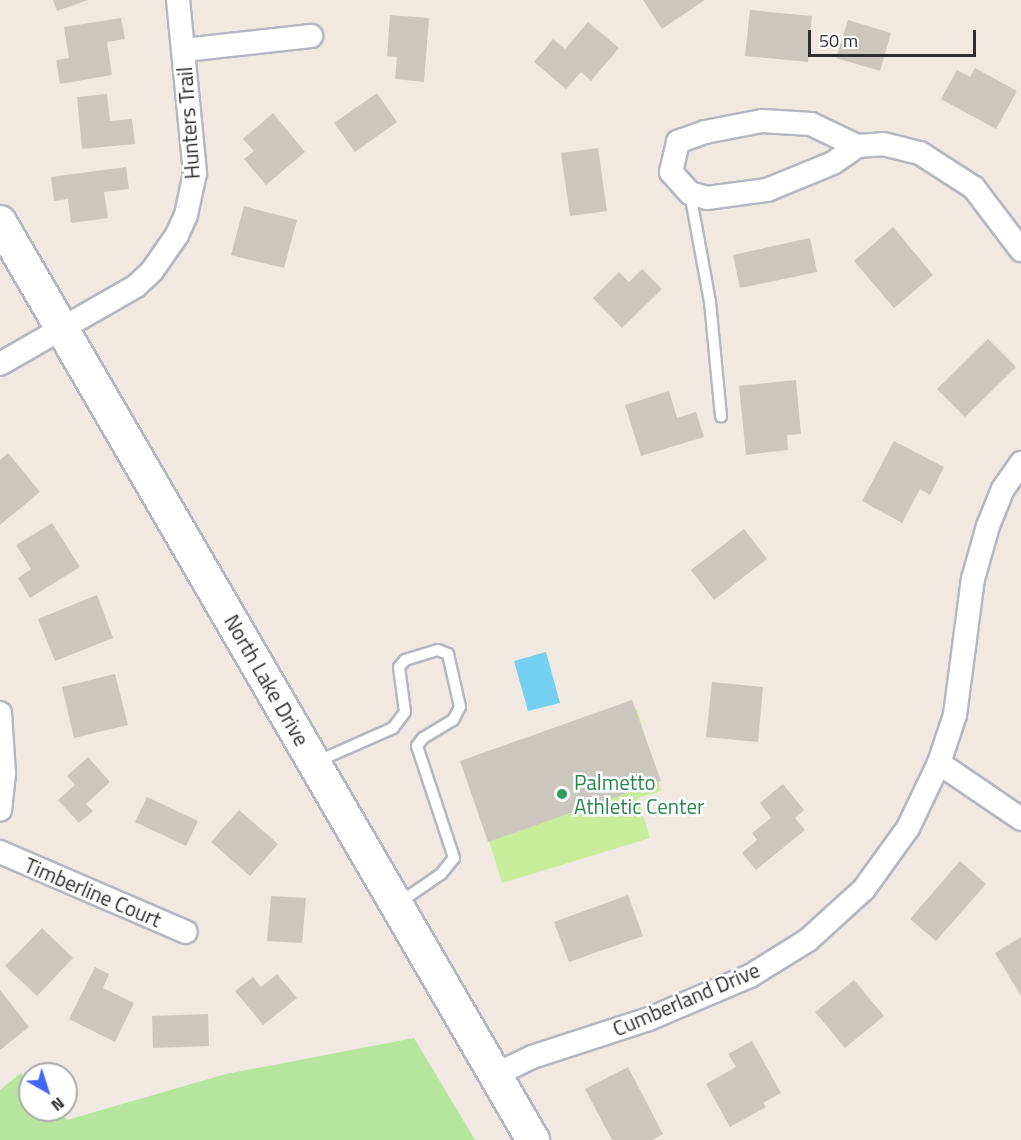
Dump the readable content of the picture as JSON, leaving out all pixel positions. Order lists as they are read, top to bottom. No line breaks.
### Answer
{"streets":{"main road":["North Lake Drive"],"street":["Hunters Trail","Timberline Court","Cumberland Drive"]},"crossings":[["Hunters Trail","North Lake Drive"],["North Lake Drive","Cumberland Drive"]],"places":["Palmetto Athletic Center"],"scale_bar":"50 m","north":"bottom right"}
